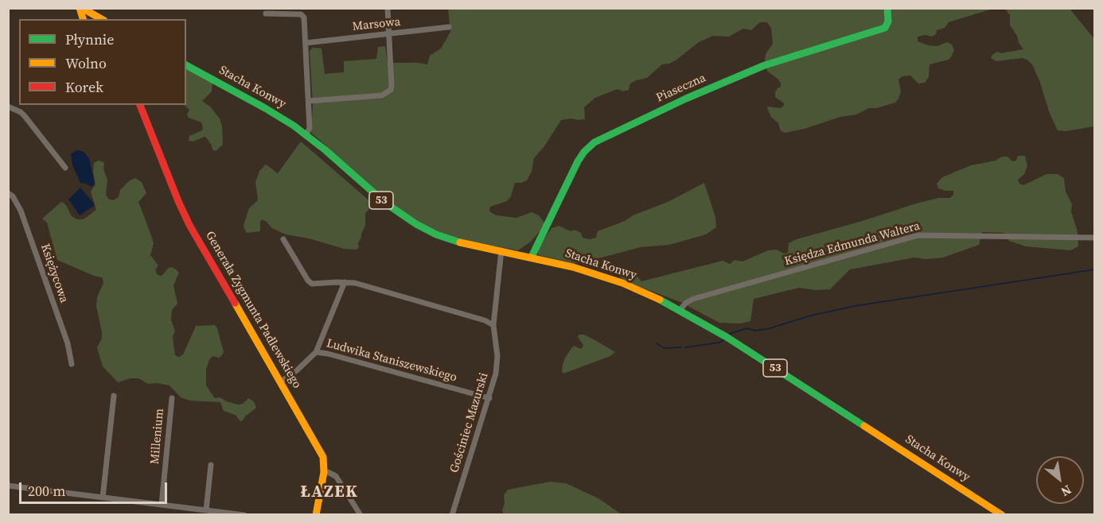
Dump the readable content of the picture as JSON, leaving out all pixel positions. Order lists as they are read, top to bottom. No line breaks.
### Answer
{"streets":{"main road":["Stacha Konwy","Piaseczna","53","Generała Zygmunta Padlewskiego"],"street":["Marsowa","Księdza Edmunda Waltera","Księżycowa","Ludwika Staniszewskiego","Gościniec Mazurski","Millenium"]},"crossings":[["Stacha Konwy","Piaseczna"],["Stacha Konwy","Księdza Edmunda Waltera"],["Stacha Konwy","Gościniec Mazurski"],["Ludwika Staniszewskiego","Gościniec Mazurski"]],"districts":["ŁAZEK"],"legend":["Płynnie","Wolno","Korek"],"scale_bar":"200 m","north":"bottom right"}
